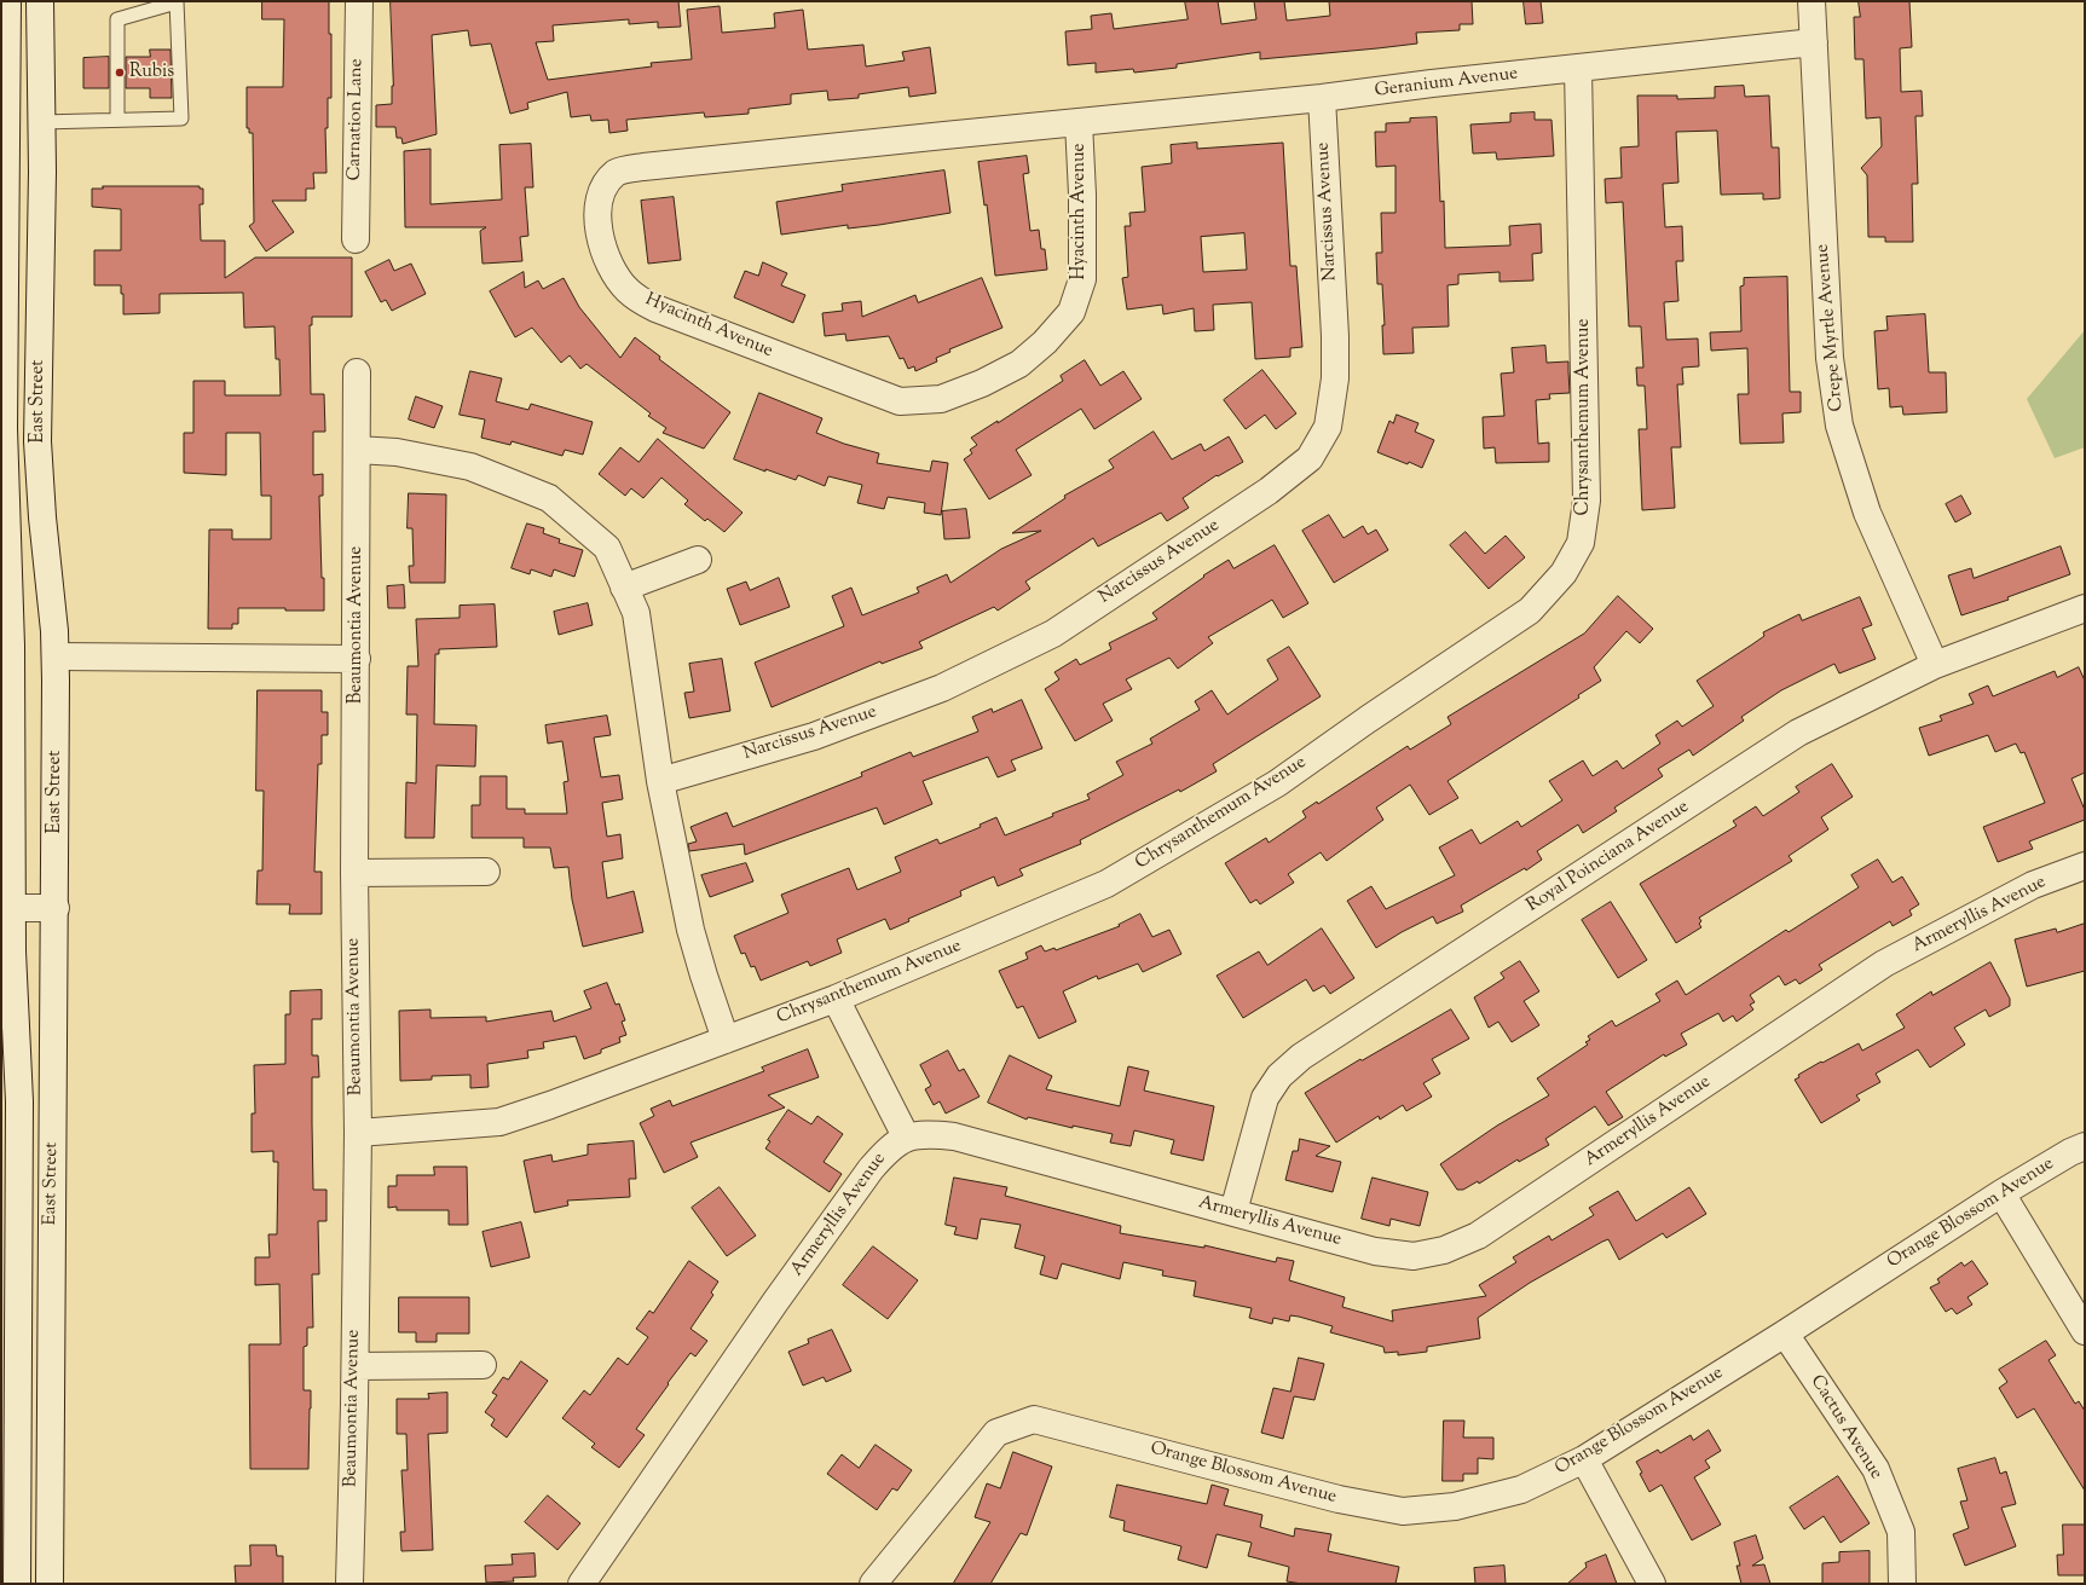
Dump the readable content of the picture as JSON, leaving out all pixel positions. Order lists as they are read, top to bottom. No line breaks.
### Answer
{"streets":{"street":["Geranium Avenue","Carnation Lane","Hyacinth Avenue","Narcissus Avenue","Crepe Myrtle Avenue","East Street","Chrysanthemum Avenue","Beaumontia Avenue","Royal Poinciana Avenue","Armeryllis Avenue","Orange Blossom Avenue","Cactus Avenue"]},"crossings":[["Geranium Avenue","Hyacinth Avenue"],["Geranium Avenue","Narcissus Avenue"],["Geranium Avenue","Crepe Myrtle Avenue"],["Geranium Avenue","Chrysanthemum Avenue"],["Crepe Myrtle Avenue","Royal Poinciana Avenue"],["Chrysanthemum Avenue","Beaumontia Avenue"],["Royal Poinciana Avenue","Armeryllis Avenue"],["Orange Blossom Avenue","Cactus Avenue"]],"places":["Rubis"]}
